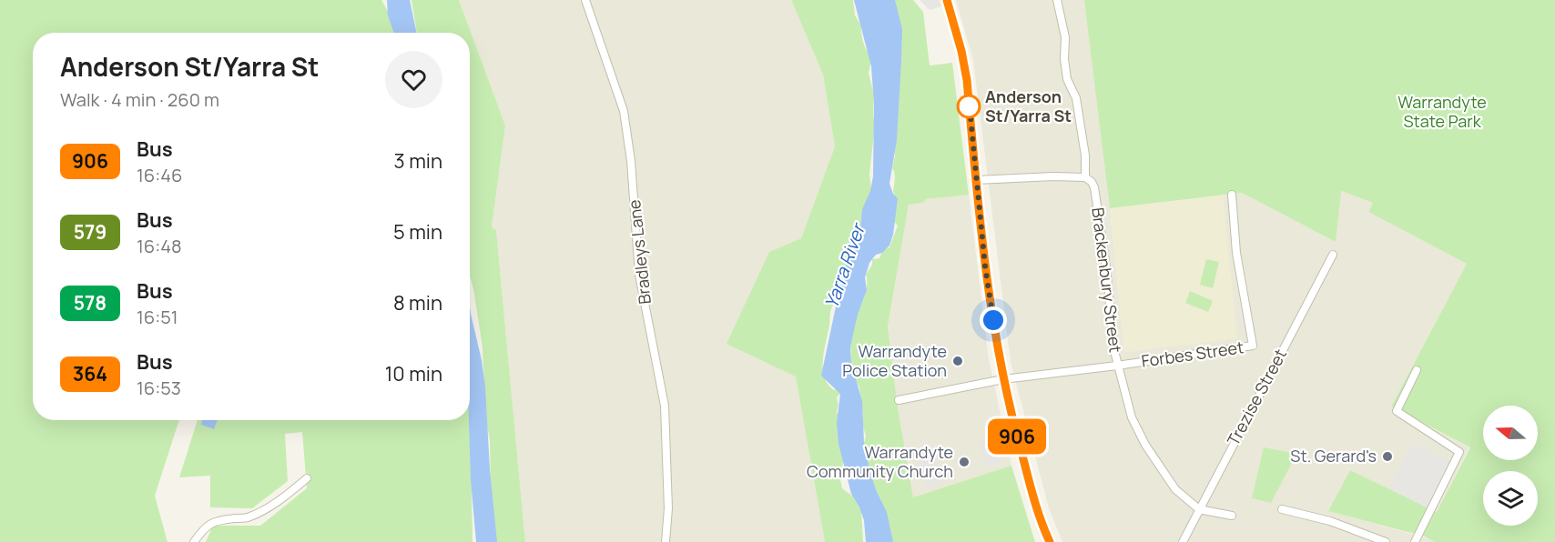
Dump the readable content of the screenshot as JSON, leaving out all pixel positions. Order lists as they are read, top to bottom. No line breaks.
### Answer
{"streets":{"street":["Bradleys Lane","Brackenbury Street","Forbes Street","Trezise Street"]},"crossings":[["Brackenbury Street","Forbes Street"],["Brackenbury Street","Trezise Street"]],"water":["Yarra River"],"parks":["Warrandyte State Park"],"places":["Anderson St/Yarra St","Warrandyte Police Station","St. Gerard's","Warrandyte Community Church"],"lines":["bus line 906"],"north":"left","page":{"on_map":"906","heading":["Anderson St/Yarra St","Walk · 4 min · 260 m"],"list":[{"mark":"906","name":"Bus","note":"16:46","value":"3 min"},{"mark":"579","name":"Bus","note":"16:48","value":"5 min"},{"mark":"578","name":"Bus","note":"16:51","value":"8 min"},{"mark":"364","name":"Bus","note":"16:53","value":"10 min"}]}}
